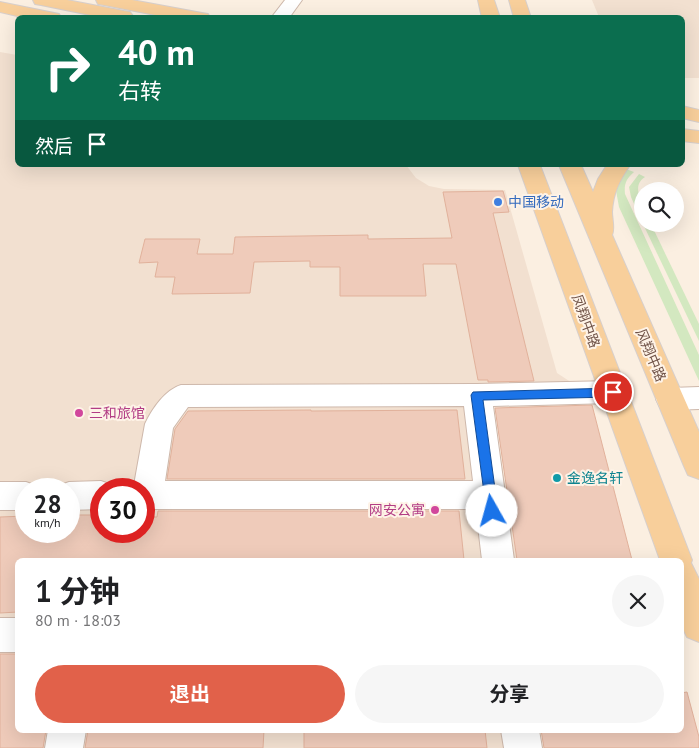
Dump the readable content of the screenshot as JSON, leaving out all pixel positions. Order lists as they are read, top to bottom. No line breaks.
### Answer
{"streets":{"main road":["凤翔中路","风翔中路"]},"places":["中国移动","三和旅馆","金逸名轩","网安公寓"],"page":{"turn":["40 m","右转"],"then":"然后","speed":"28 km/h","limit":"30","heading":["1 分钟","80 m · 18:03"],"buttons":["退出","分享"]}}
